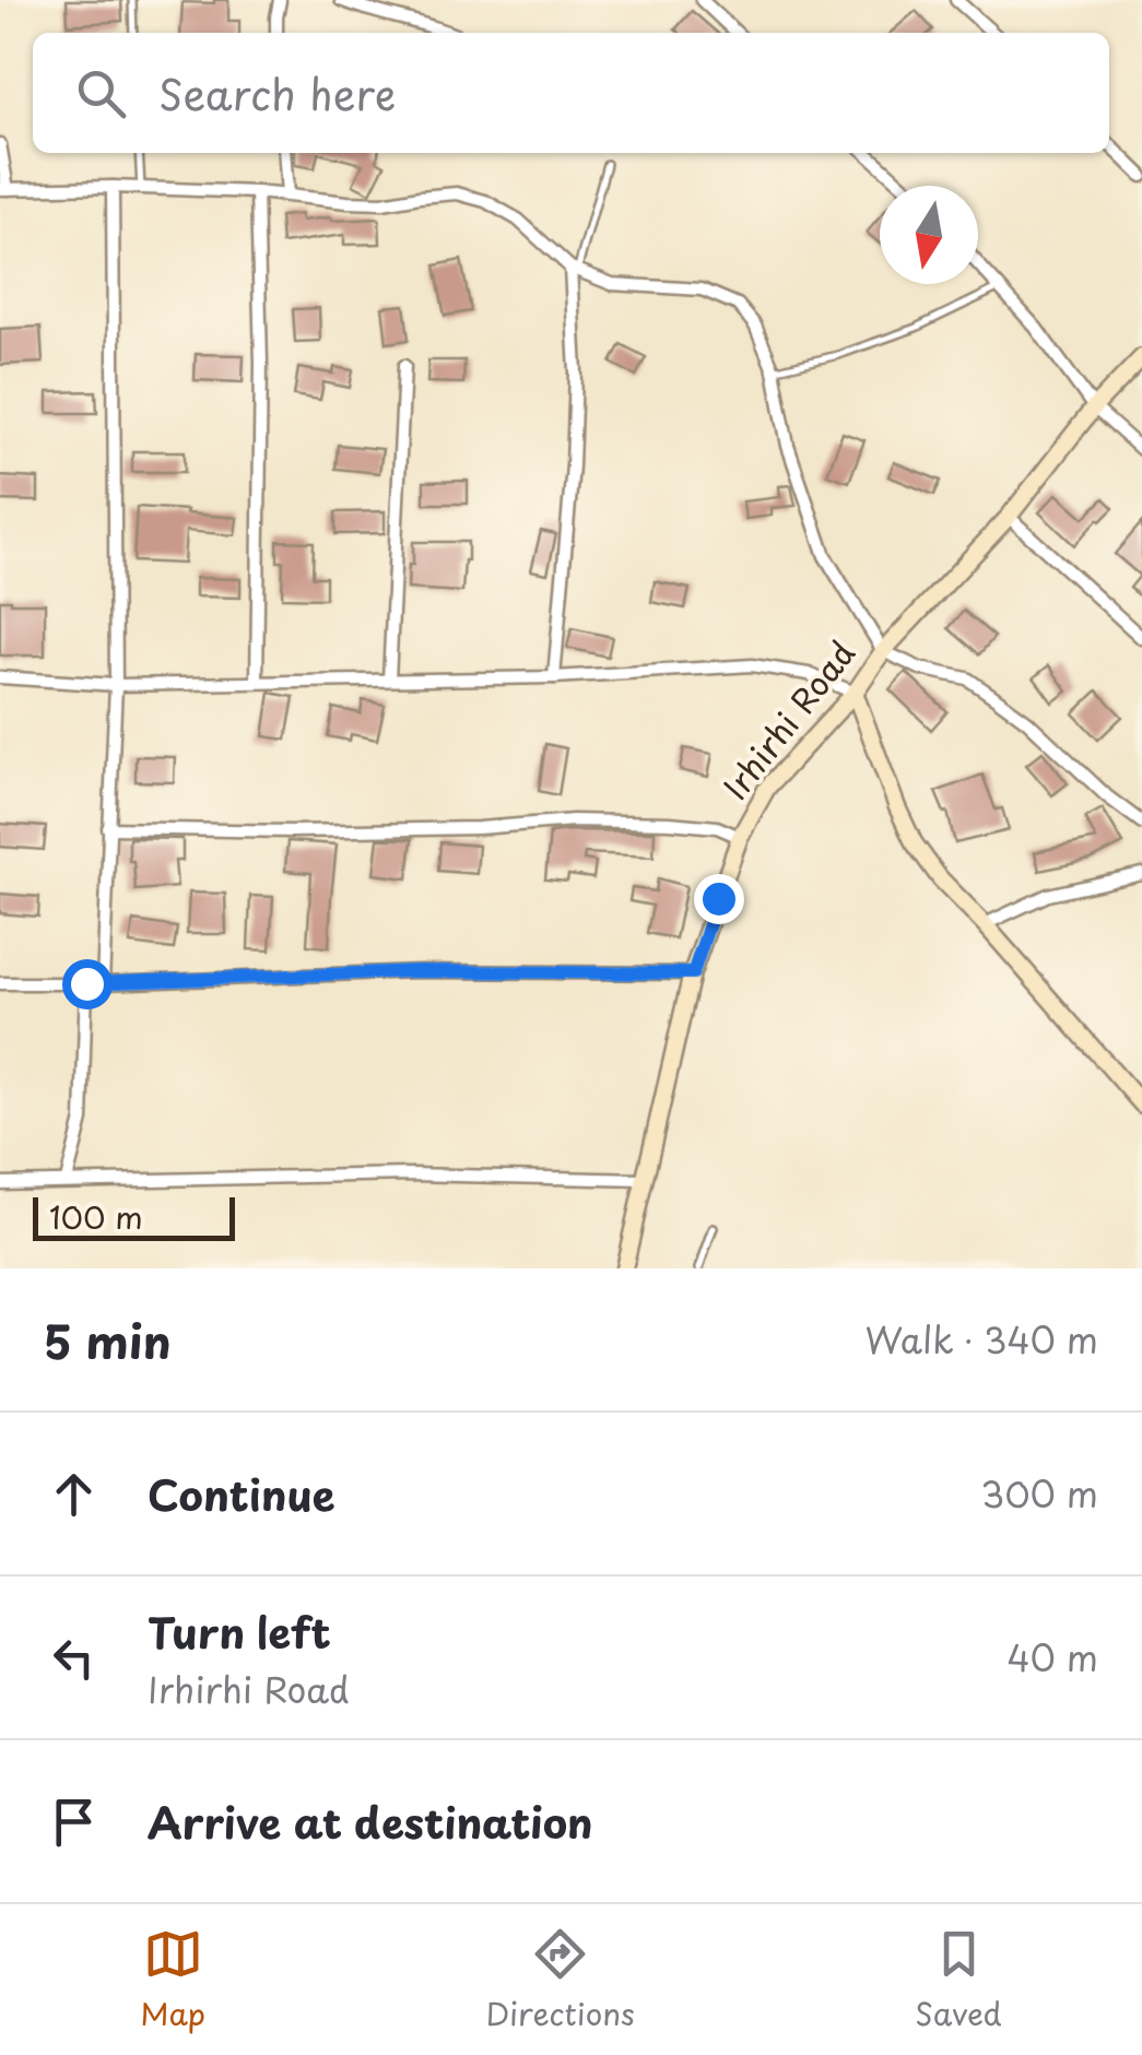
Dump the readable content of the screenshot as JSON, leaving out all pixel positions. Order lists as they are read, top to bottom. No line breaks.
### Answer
{"streets":{"street":["Irhirhi Road"]},"scale_bar":"100 m","north":"bottom","page":{"search":"Search here","scale":"100 m","heading":["5 min","Walk · 340 m"],"list":[["Continue","300 m"],["Turn left","Irhirhi Road","40 m"],"Arrive at destination"],"nav":["Map","Directions","Saved"]}}
